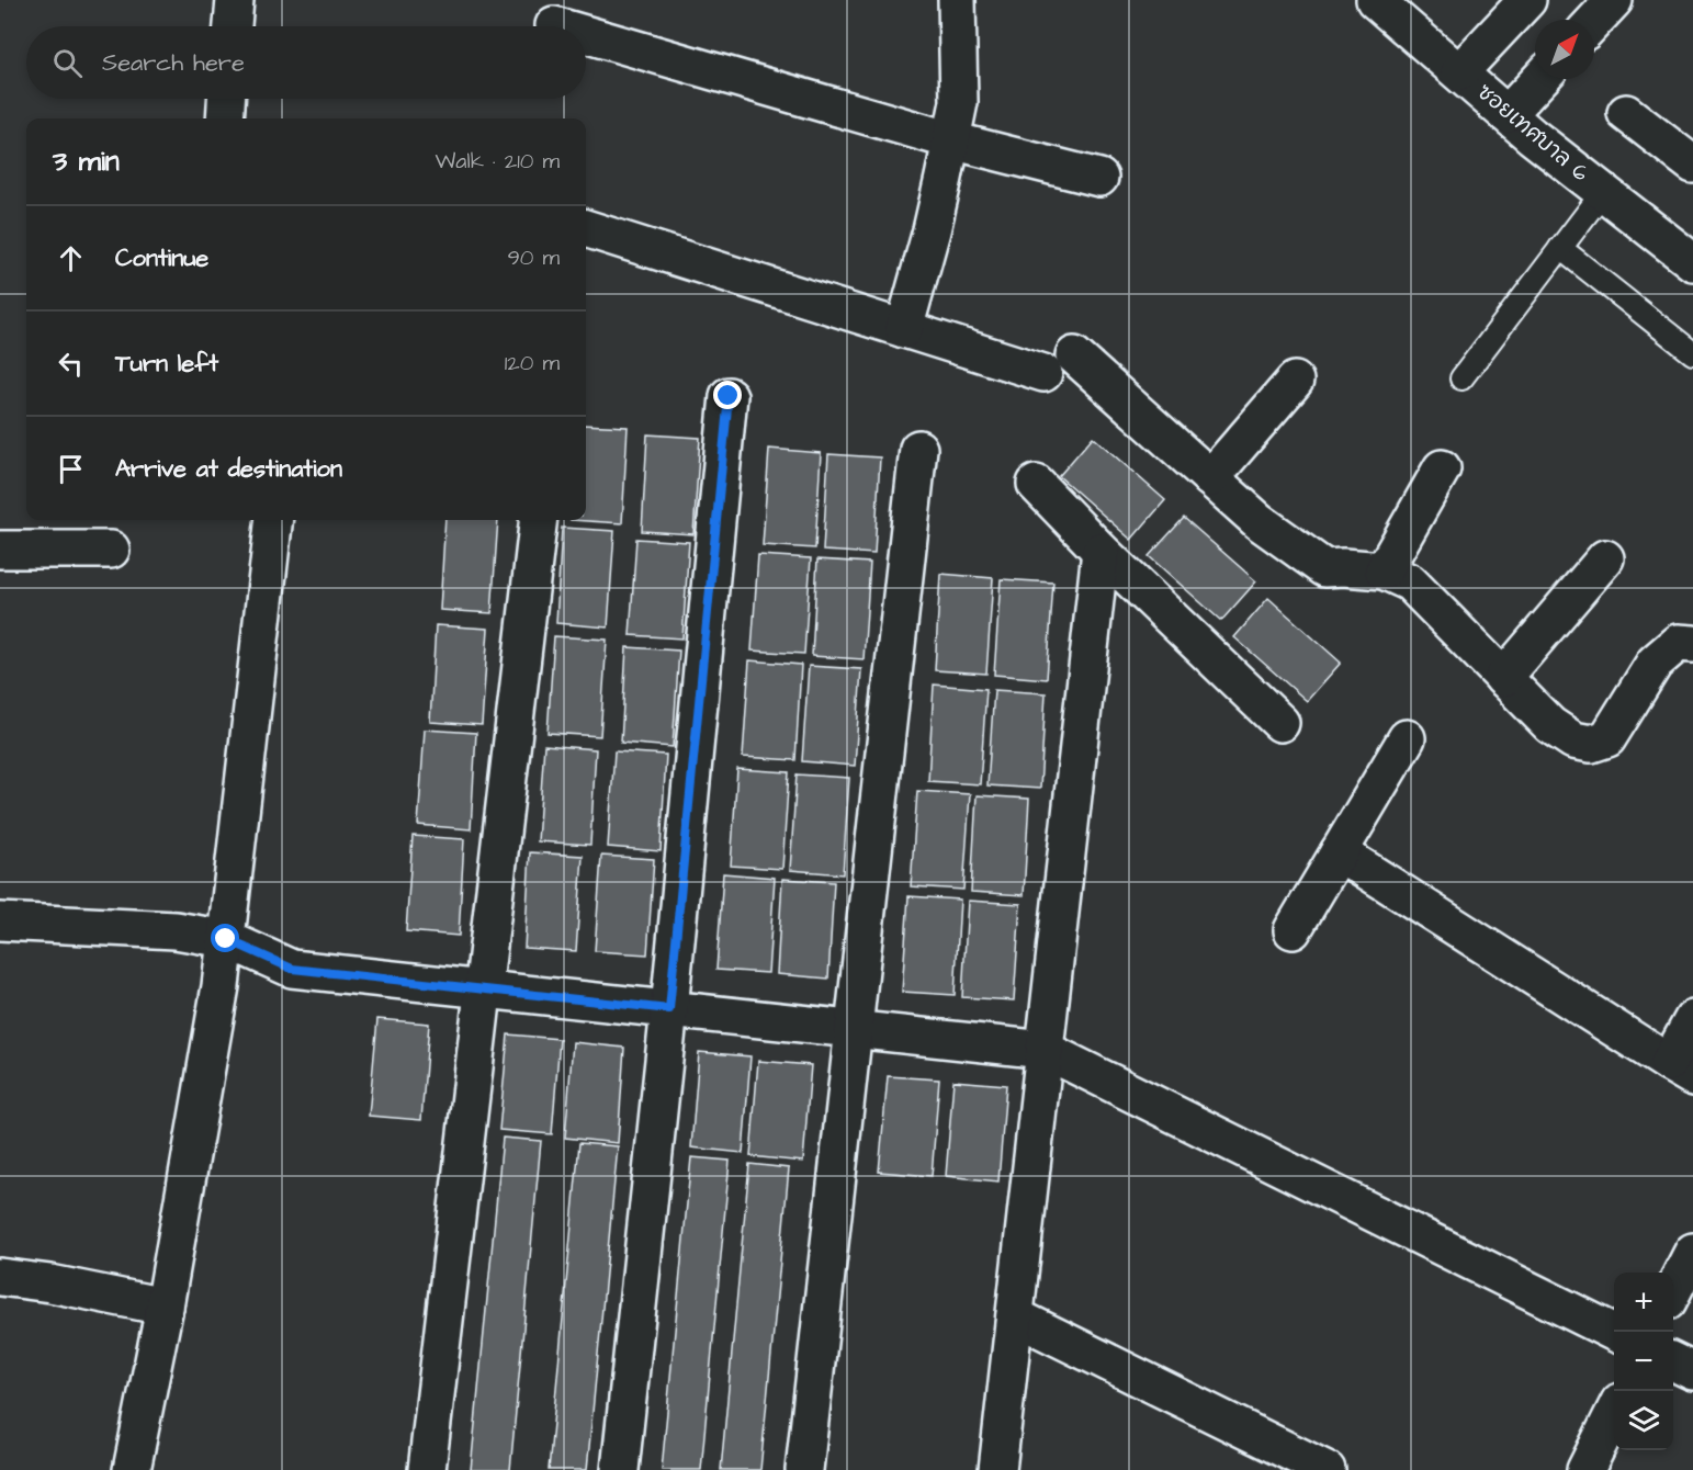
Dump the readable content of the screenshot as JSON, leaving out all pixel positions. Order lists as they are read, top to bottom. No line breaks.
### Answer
{"streets":{"street":["ซอยเทศบาล 6"]},"north":"top right","page":{"search":"Search here","heading":["3 min","Walk · 210 m"],"list":[["Continue","90 m"],["Turn left","120 m"],"Arrive at destination"],"map_buttons":["+","−"]}}
